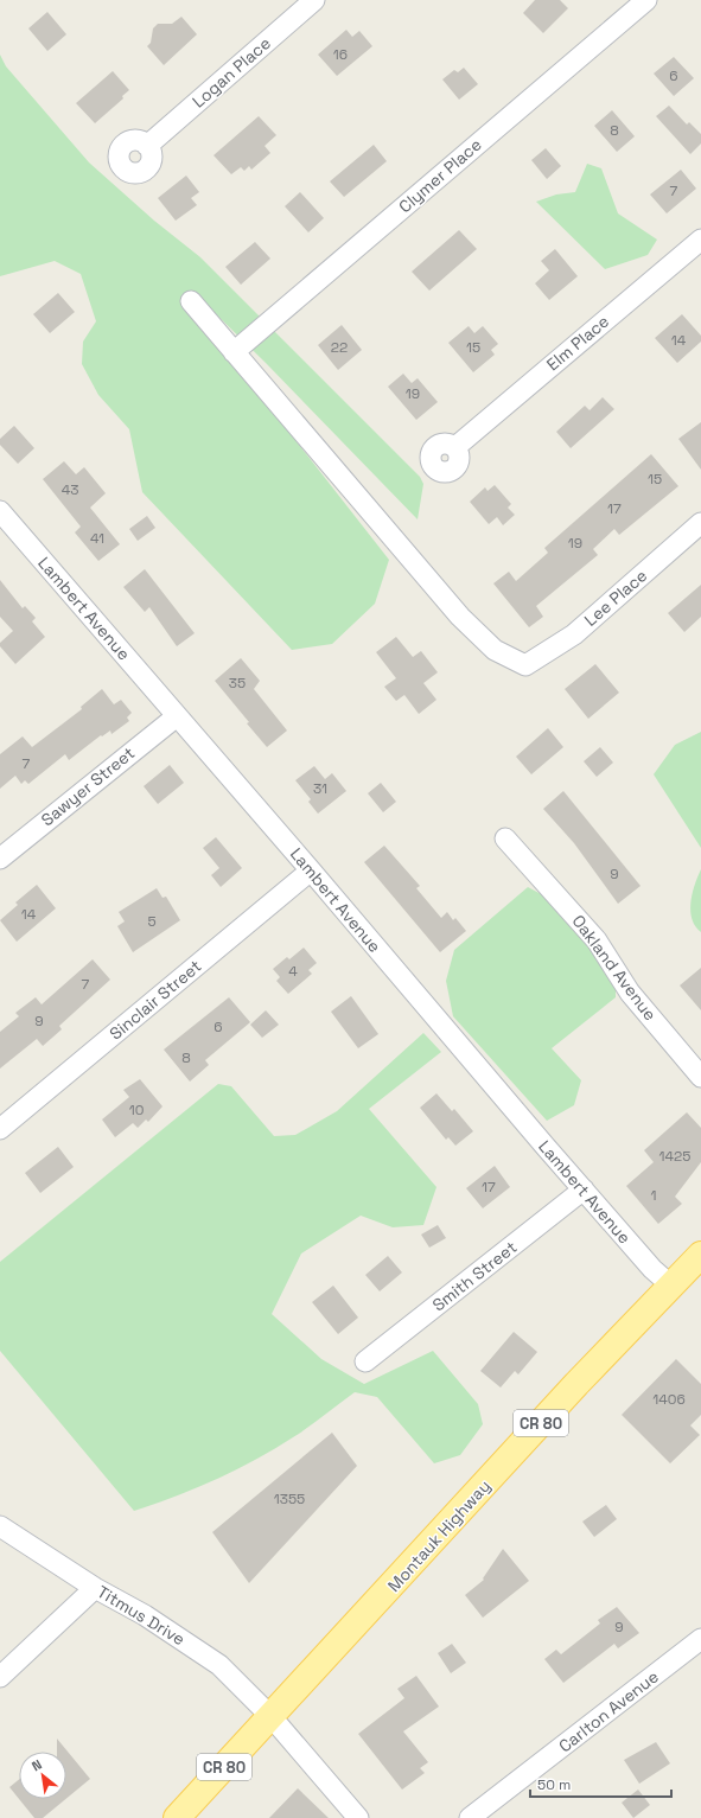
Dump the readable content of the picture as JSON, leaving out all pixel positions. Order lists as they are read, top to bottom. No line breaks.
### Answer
{"streets":{"main road":["CR 80","Montauk Highway"],"street":["Logan Place","Clymer Place","Elm Place","Lee Place","Lambert Avenue","Sawyer Street","Oakland Avenue","Sinclair Street","Smith Street","Titmus Drive","Carlton Avenue"]},"crossings":[["Clymer Place","Lee Place"],["Lambert Avenue","Sawyer Street"],["Lambert Avenue","Sinclair Street"],["Lambert Avenue","Smith Street"],["Lambert Avenue","Montauk Highway"],["Montauk Highway","Titmus Drive"]],"house_numbers":["16","6","8","7","14","22","15","19","15","43","17","41","19","35","7","31","9","14","5","4","7","9","6","8","10","1425","17","1","1406","1355","9"],"scale_bar":"50 m","north":"top left"}
